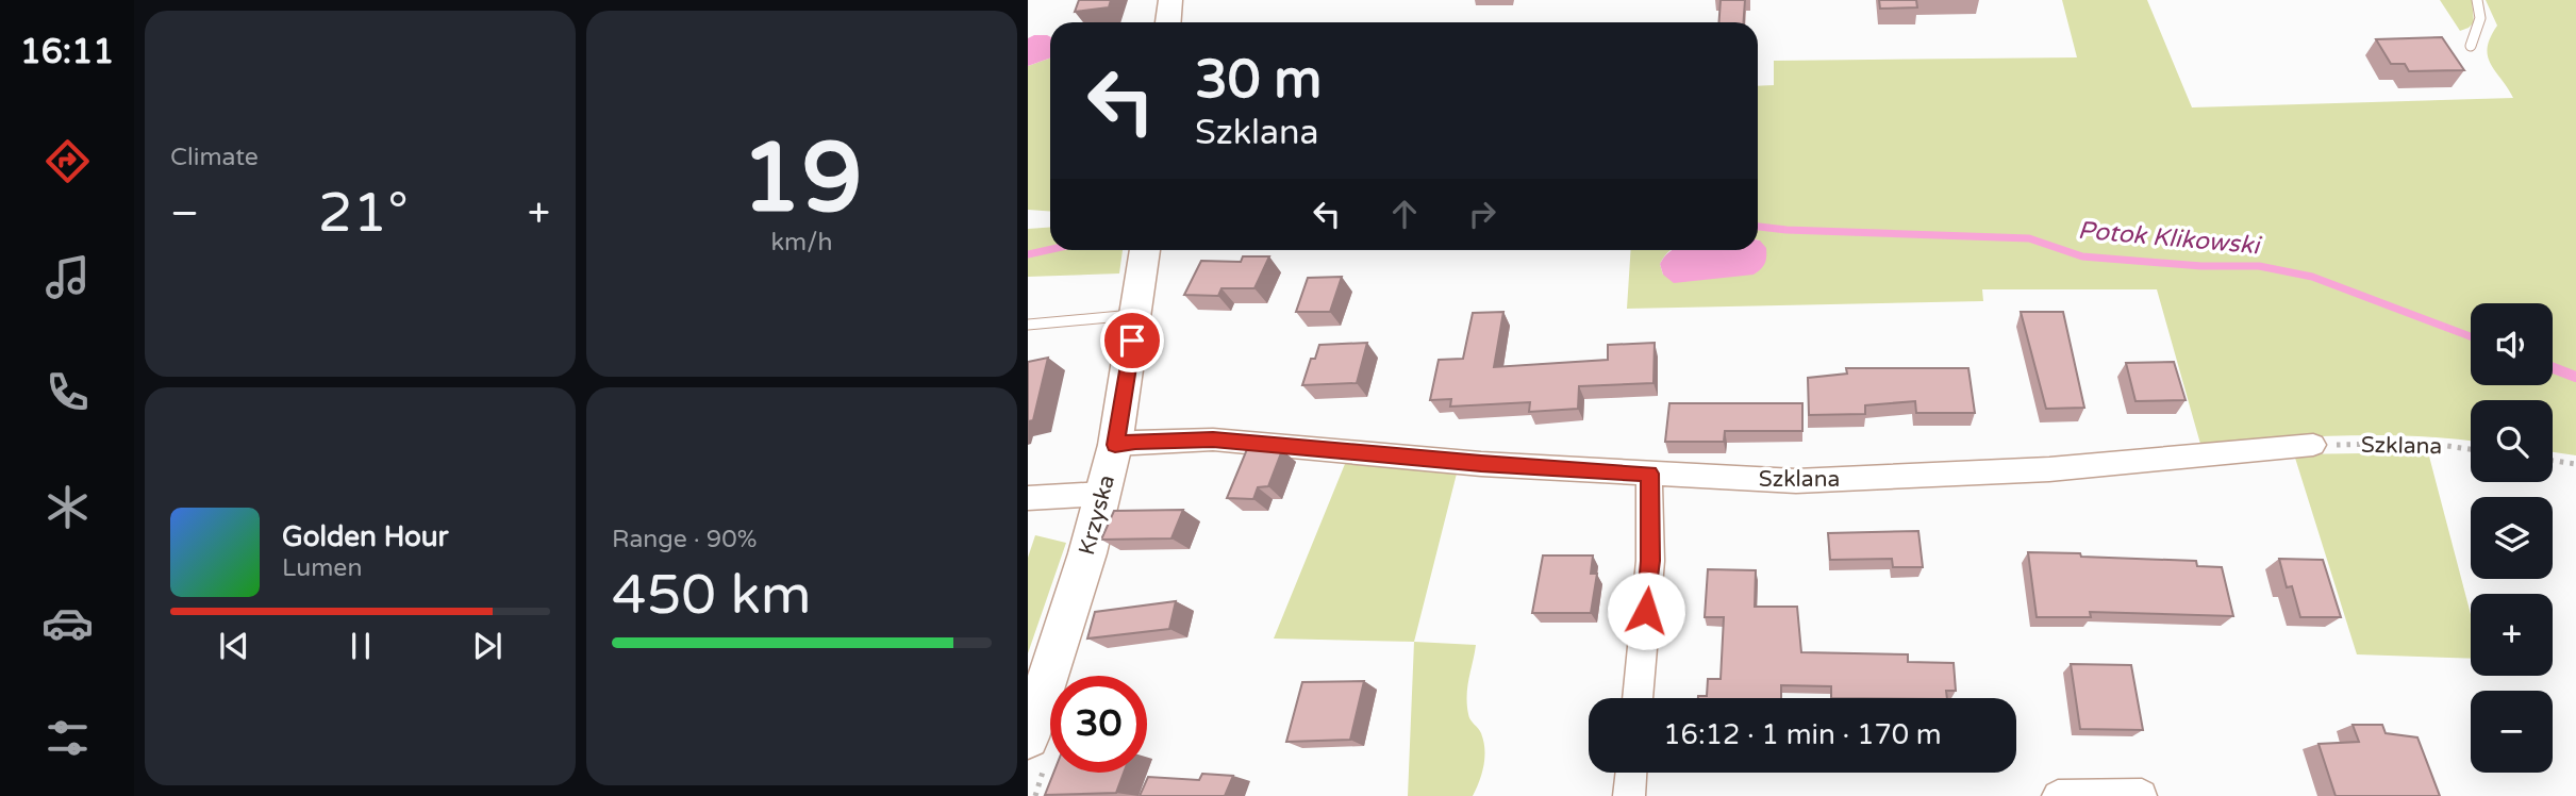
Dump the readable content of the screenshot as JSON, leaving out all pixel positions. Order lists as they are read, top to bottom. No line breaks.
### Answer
{"streets":{"street":["Szklana","Krzyska"]},"crossings":[["Szklana","Krzyska"]],"water":["Potok Klikowski"],"page":{"tabs":"16:11","tile":["Climate",["19","km/h"],["Range · 90%","450 km"]],"turn":["30 m","Szklana"],"heat":["−","21°","+"],"map_buttons":["+","−"],"song":["Golden Hour","Lumen"],"limit":"30","trip":"16:12 · 1 min · 170 m"}}
